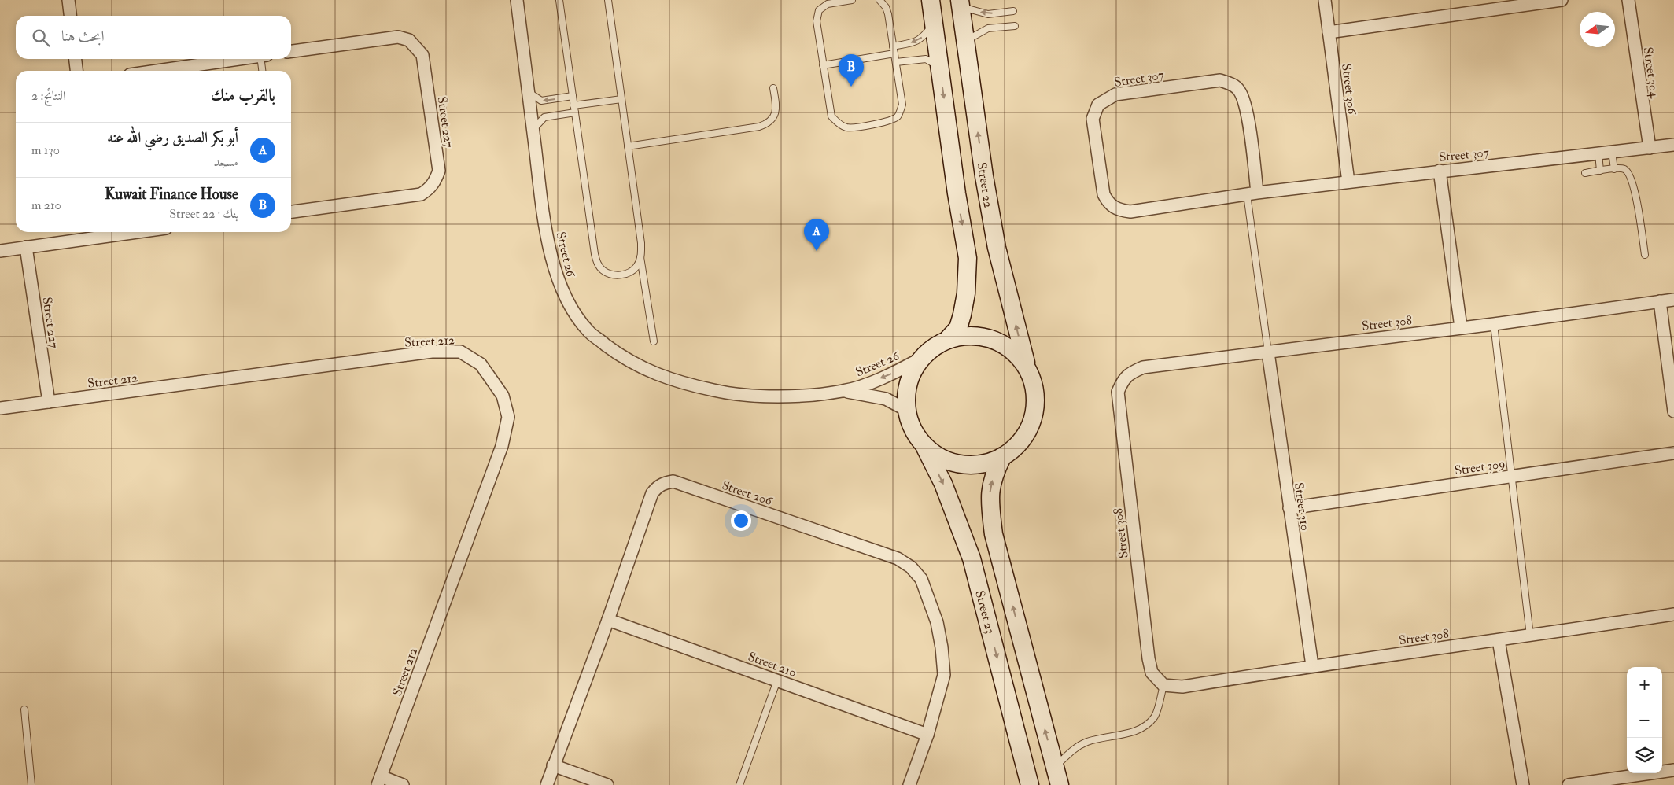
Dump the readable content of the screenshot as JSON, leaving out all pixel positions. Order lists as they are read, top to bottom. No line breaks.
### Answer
{"streets":{"street":["Street 304","Street 307","Street 306","Street 227","Street 22","Street 26","Street 308","Street 212","Street 309","Street 206","Street 310","Street 23","Street 210"]},"crossings":[["Street 304","Street 307"],["Street 307","Street 306"],["Street 227","Street 212"],["Street 22","Street 26"],["Street 22","Street 23"],["Street 26","Street 23"],["Street 308","Street 310"],["Street 309","Street 310"],["Street 206","Street 210"]],"north":"left","page":{"search":"ابحث هنا","pins":["B","A"],"heading":["بالقرب منك","النتائج: 2"],"list":[{"mark":"A","name":"أبو بكر الصديق رضي الله عنه","note":"مسجد","value":"130 m"},{"mark":"B","name":"Kuwait Finance House","note":"بنك · Street 22","value":"210 m"}],"map_buttons":["+","−"]}}
